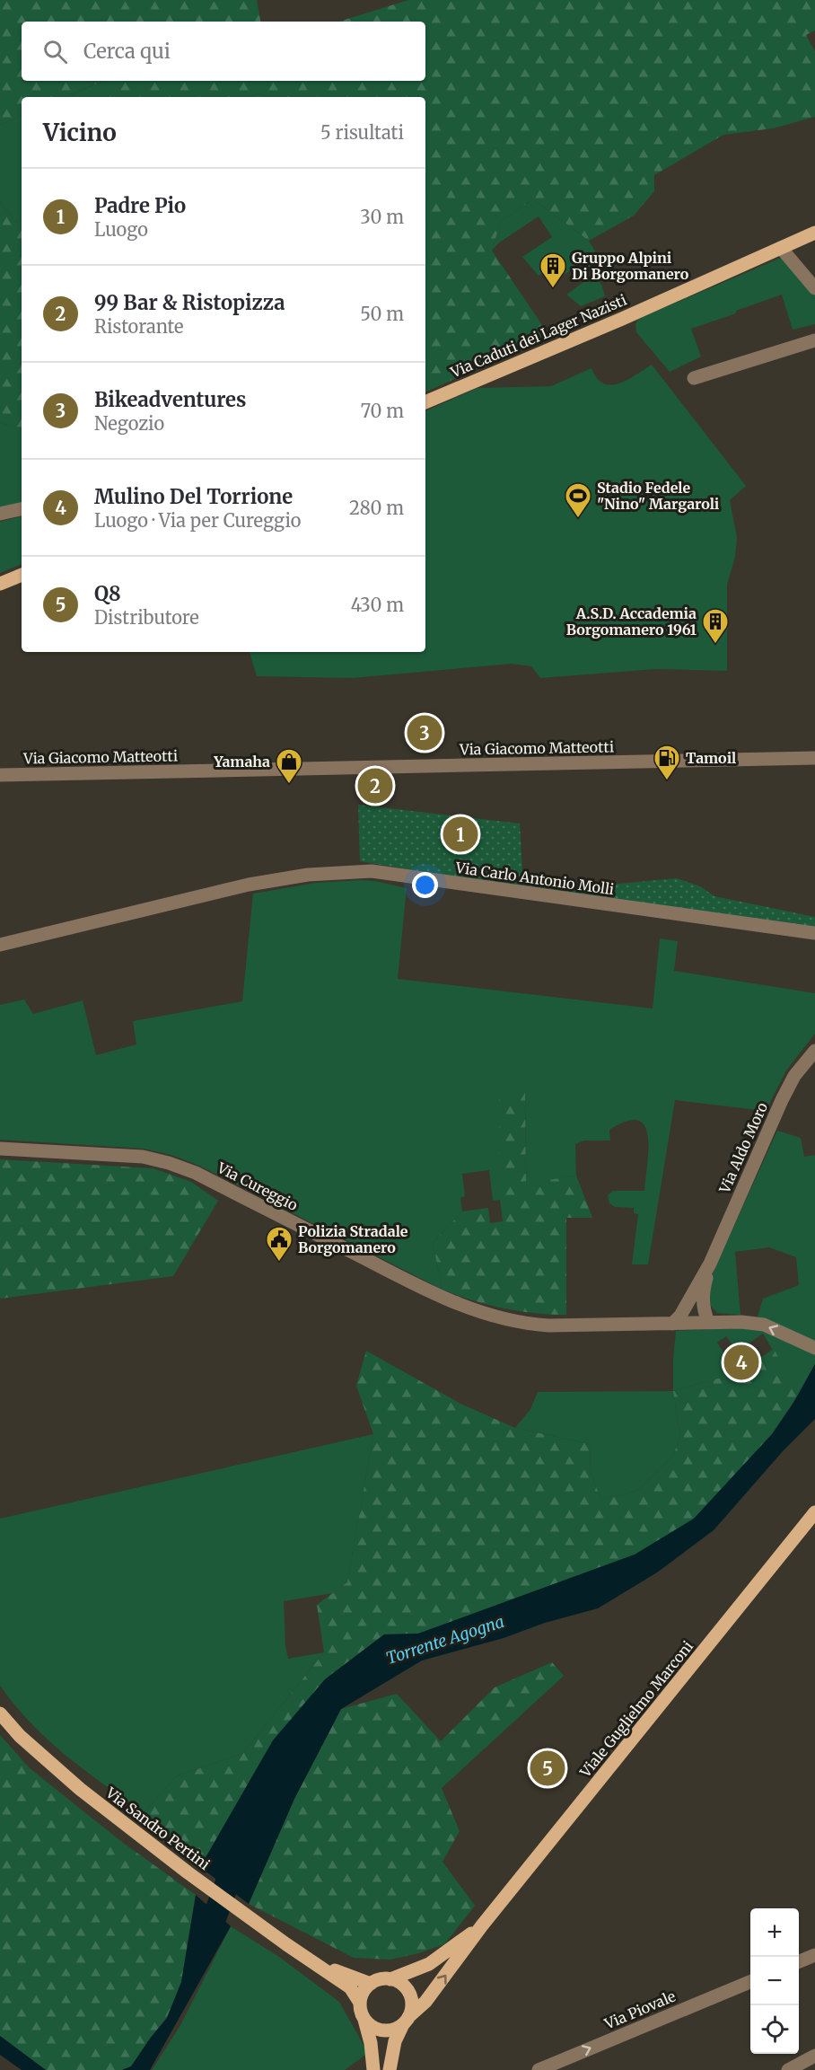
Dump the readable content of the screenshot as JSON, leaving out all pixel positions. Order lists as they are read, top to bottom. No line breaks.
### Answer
{"streets":{"main road":["Via Caduti dei Lager Nazisti","Viale Guglielmo Marconi","Via Sandro Pertini"],"street":["Via Giacomo Matteotti","Via Carlo Antonio Molli","Via Aldo Moro","Via Cureggio","Via Piovale"]},"crossings":[["Via Aldo Moro","Via Cureggio"],["Viale Guglielmo Marconi","Via Sandro Pertini"]],"one_way":["Via Piovale"],"water":["Torrente Agogna"],"places":{"building":["Gruppo Alpini Di Borgomanero","A.S.D. Accademia Borgomanero 1961"],"sports":["Stadio Fedele \"Nino\" Margaroli"],"fuel station":["Tamoil"],"shop":["Yamaha"],"public building":["Polizia Stradale Borgomanero"]},"page":{"search":"Cerca qui","heading":["Vicino","5 risultati"],"list":[{"mark":"1","name":"Padre Pio","note":"Luogo","value":"30 m"},{"mark":"2","name":"99 Bar & Ristopizza","note":"Ristorante","value":"50 m"},{"mark":"3","name":"Bikeadventures","note":"Negozio","value":"70 m"},{"mark":"4","name":"Mulino Del Torrione","note":"Luogo · Via per Cureggio","value":"280 m"},{"mark":"5","name":"Q8","note":"Distributore","value":"430 m"}],"pins":["3","2","1","4","5"],"map_buttons":["+","−"]}}
